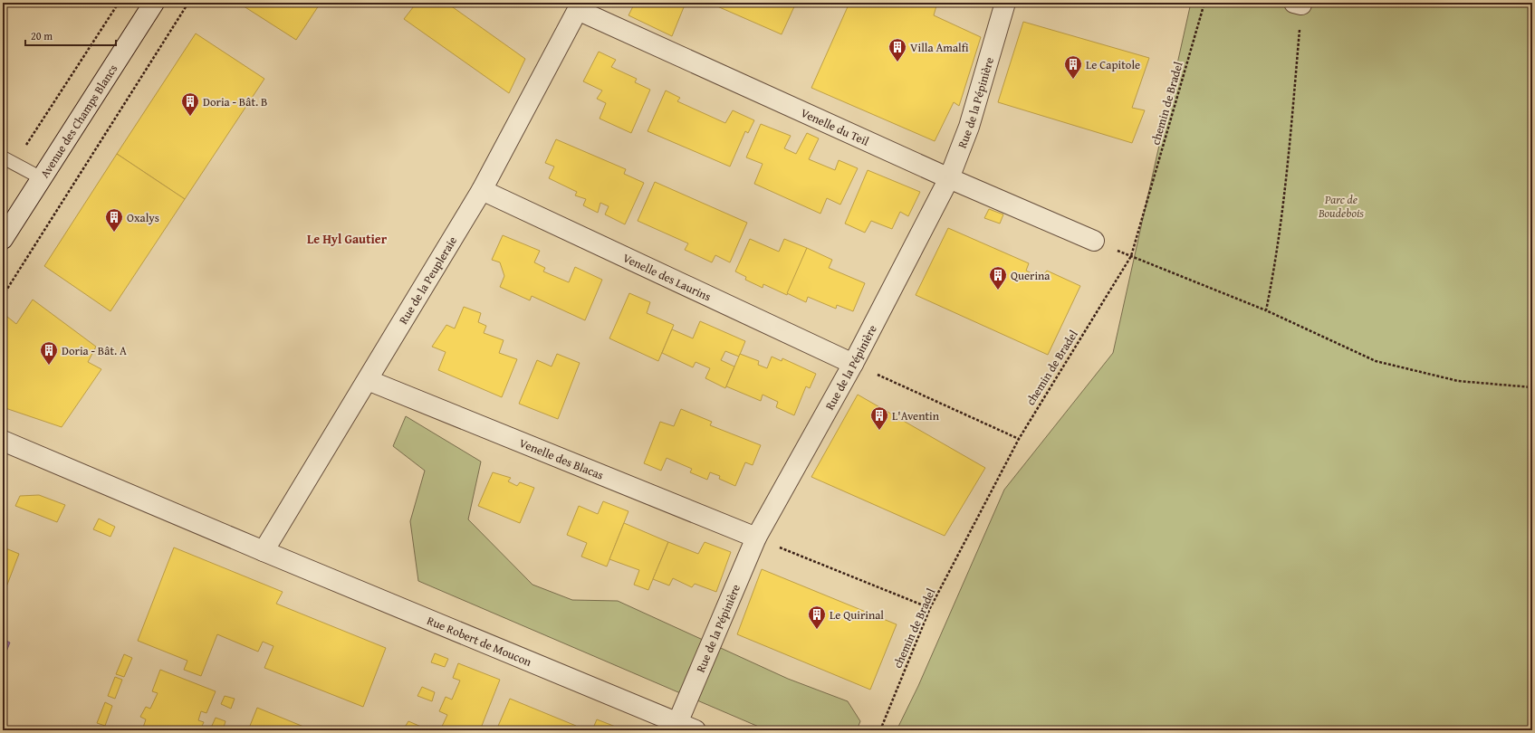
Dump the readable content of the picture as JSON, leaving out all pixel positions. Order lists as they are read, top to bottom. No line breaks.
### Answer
{"streets":{"street":["Rue de la Pépinière","Avenue des Champs Blancs","Venelle du Teil","Venelle des Laurins","Rue de la Peupleraie","Venelle des Blacas","Rue Robert de Moucon"],"path":["chemin de Bradel"]},"crossings":[["Rue de la Pépinière","Venelle du Teil"],["Rue de la Pépinière","Venelle des Laurins"],["Rue de la Pépinière","Venelle des Blacas"],["Rue de la Pépinière","Rue Robert de Moucon"],["Venelle du Teil","Rue de la Peupleraie"],["Venelle des Laurins","Rue de la Peupleraie"],["Rue de la Peupleraie","Venelle des Blacas"],["Rue de la Peupleraie","Rue Robert de Moucon"]],"districts":["Le Hyl Gautier"],"parks":["Parc de Boudebois"],"places":{"building":["Villa Amalfi","Le Capitole","Doria - Bât. B","Oxalys","Querina","Doria - Bât. A","L'Aventin","Le Quirinal"]},"scale_bar":"20 m"}
